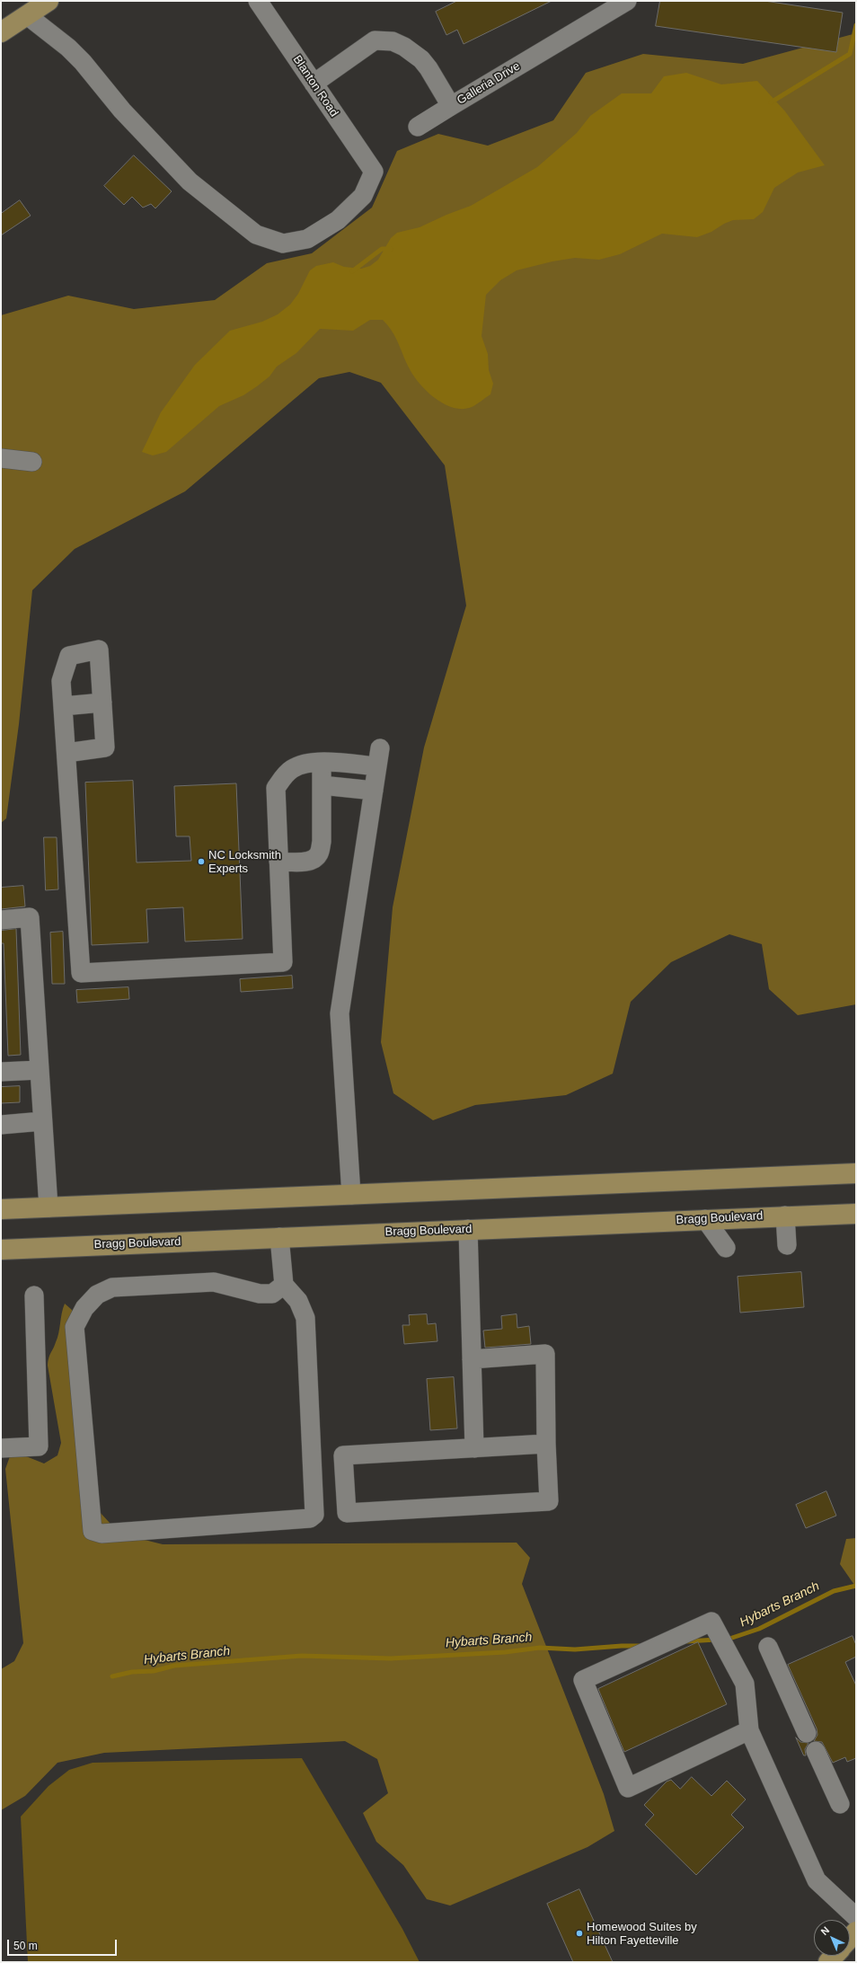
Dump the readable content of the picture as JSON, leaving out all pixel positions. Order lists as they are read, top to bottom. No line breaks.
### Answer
{"streets":{"main road":["Bragg Boulevard"],"street":["Galleria Drive","Blanton Road"]},"crossings":[["Galleria Drive","Blanton Road"]],"water":["Hybarts Branch"],"places":["NC Locksmith Experts","Homewood Suites by Hilton Fayetteville"],"scale_bar":"50 m","north":"top left"}
